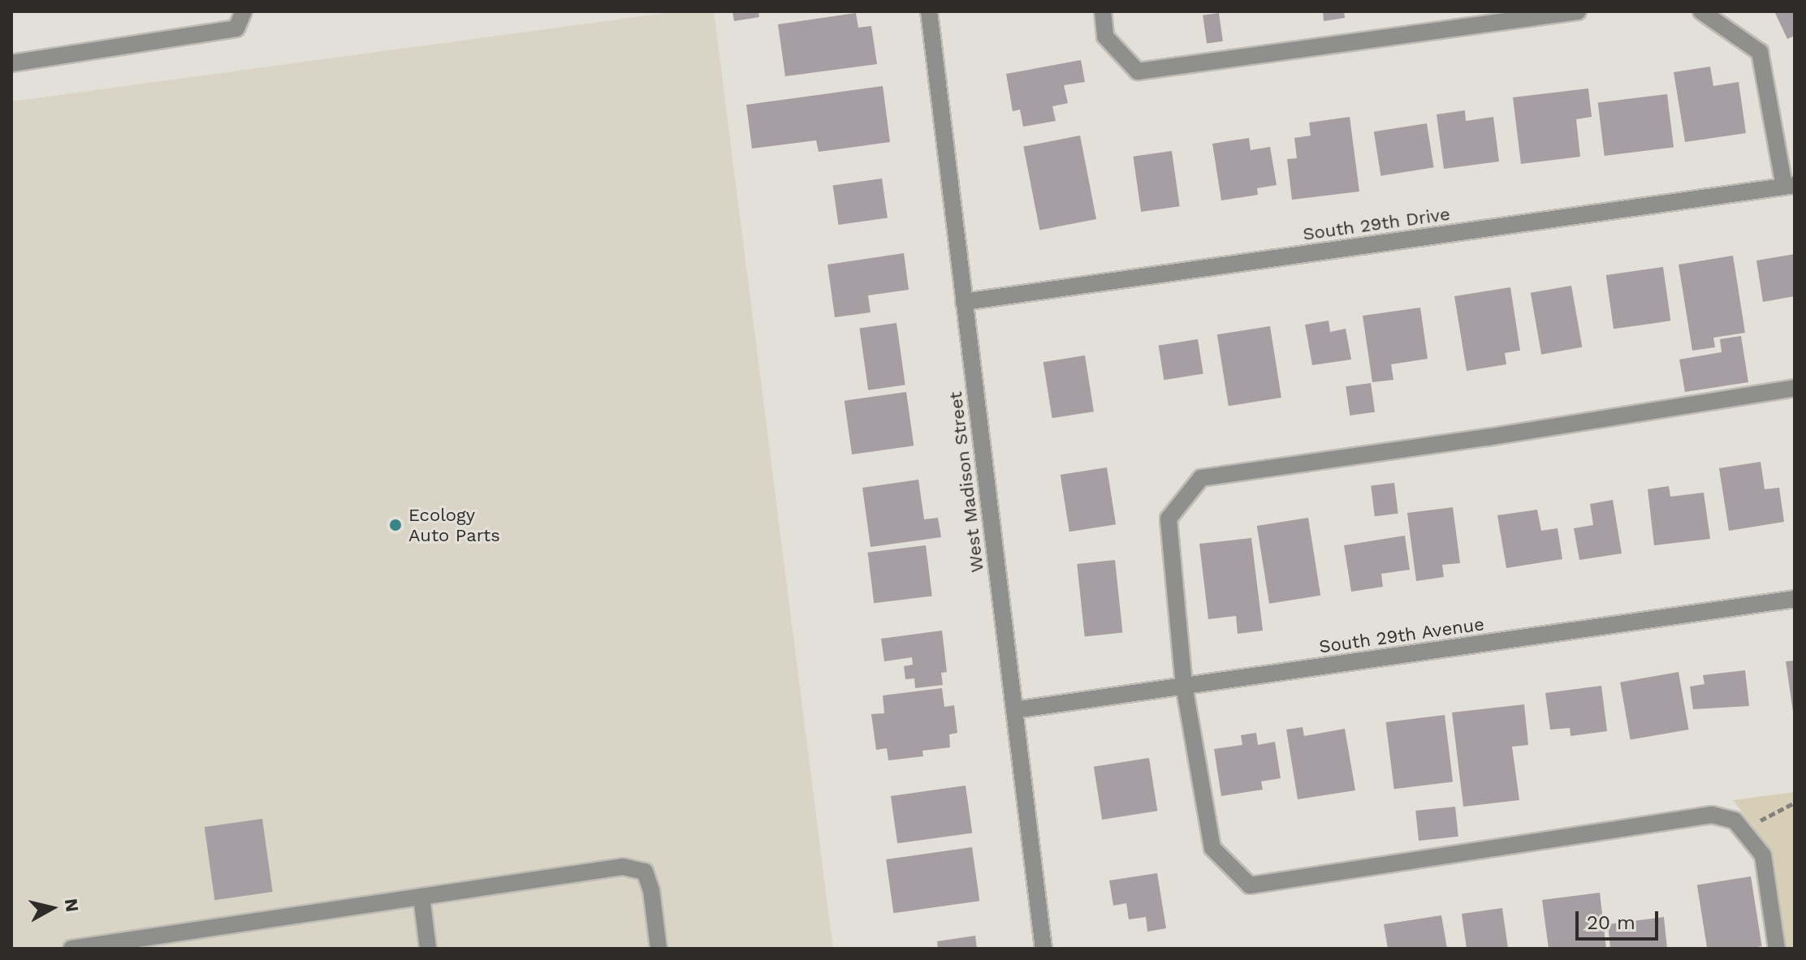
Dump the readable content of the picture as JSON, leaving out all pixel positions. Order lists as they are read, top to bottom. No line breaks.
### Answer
{"streets":{"street":["South 29th Drive","West Madison Street","South 29th Avenue"]},"crossings":[["South 29th Drive","West Madison Street"],["West Madison Street","South 29th Avenue"]],"places":["Ecology Auto Parts"],"scale_bar":"20 m","north":"right"}
